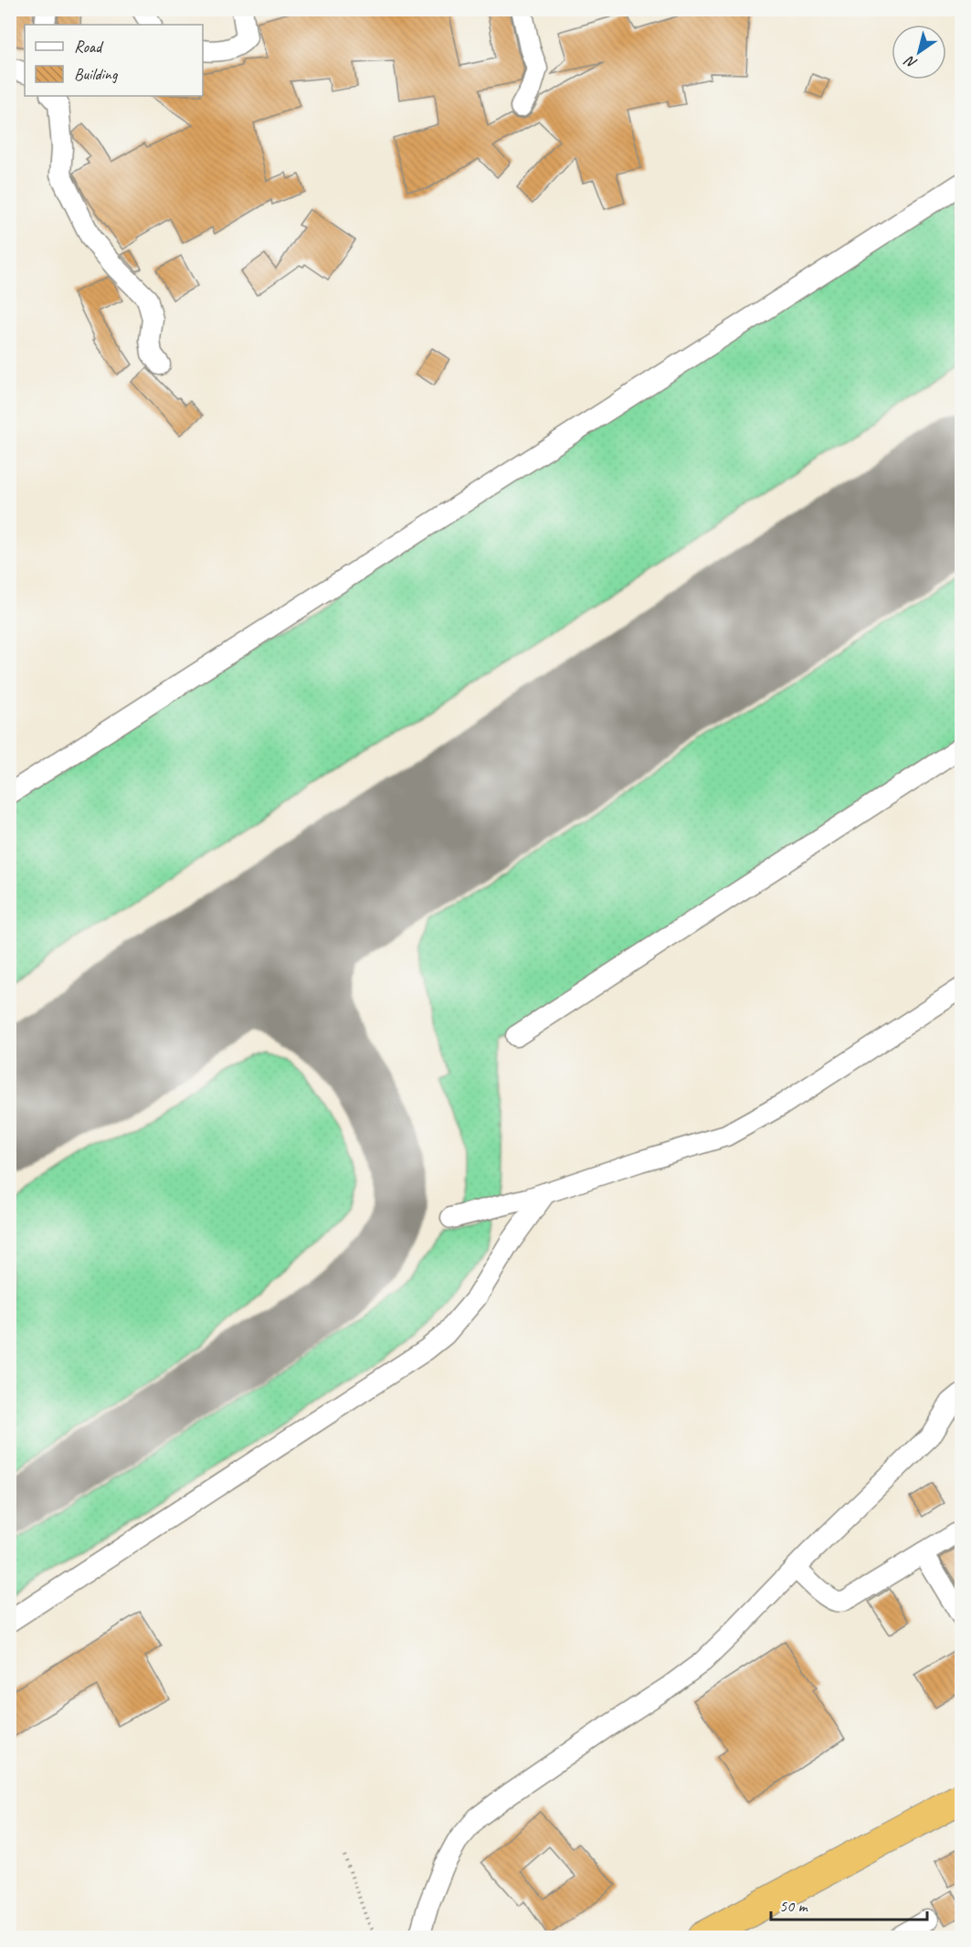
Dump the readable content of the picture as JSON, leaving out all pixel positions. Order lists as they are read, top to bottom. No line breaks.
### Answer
{"legend":["Road","Building"],"scale_bar":"50 m","north":"bottom left"}
